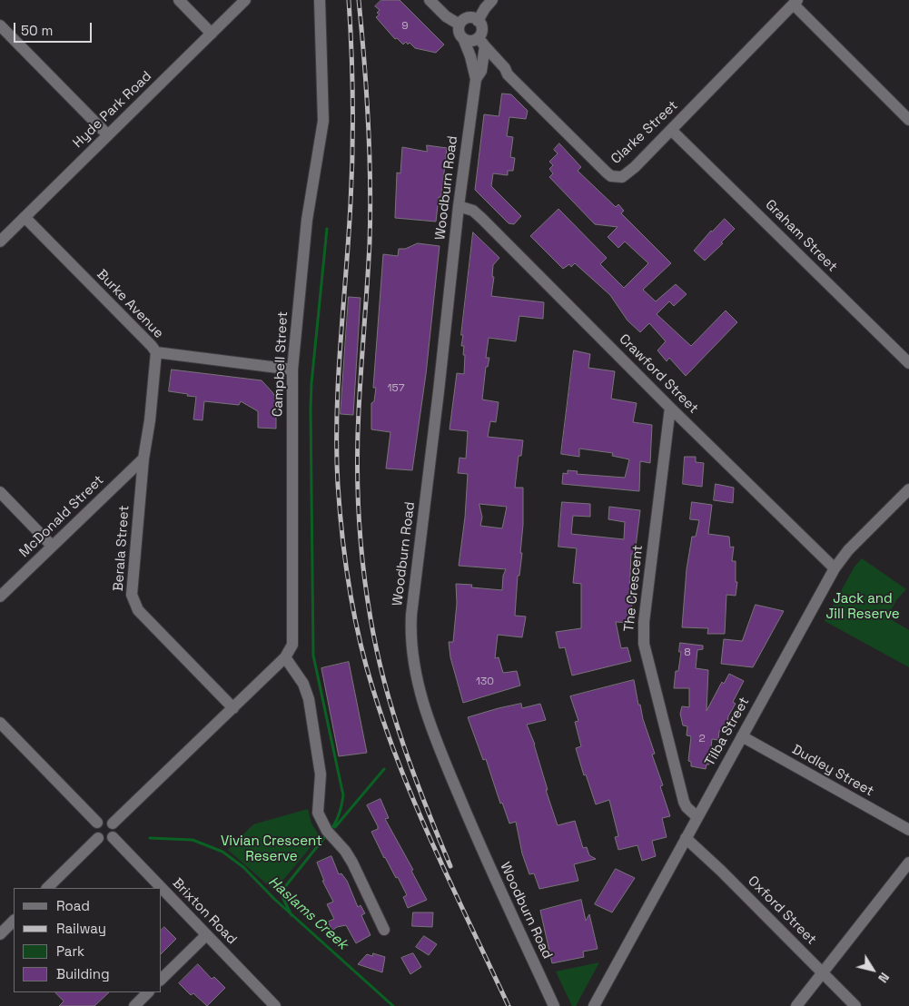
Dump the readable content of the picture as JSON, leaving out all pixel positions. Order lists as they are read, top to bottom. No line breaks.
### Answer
{"streets":{"street":["Hyde Park Road","Clarke Street","Woodburn Road","Graham Street","Burke Avenue","Campbell Street","Crawford Street","McDonald Street","Berala Street","The Crescent","Tilba Street","Dudley Street","Oxford Street","Brixton Road"]},"crossings":[["Hyde Park Road","Burke Avenue"],["Clarke Street","Woodburn Road"],["Clarke Street","Graham Street"],["Woodburn Road","Crawford Street"],["Burke Avenue","Campbell Street"],["Burke Avenue","Berala Street"],["Campbell Street","Berala Street"],["Campbell Street","Brixton Road"],["Crawford Street","The Crescent"],["Crawford Street","Tilba Street"],["McDonald Street","Berala Street"],["The Crescent","Tilba Street"],["Tilba Street","Dudley Street"],["Tilba Street","Oxford Street"]],"water":["Haslams Creek"],"parks":["Jack and Jill Reserve","Vivian Crescent Reserve"],"house_numbers":["9","157","8","130","2"],"legend":["Road","Railway","Park","Building"],"scale_bar":"50 m","north":"bottom right"}
